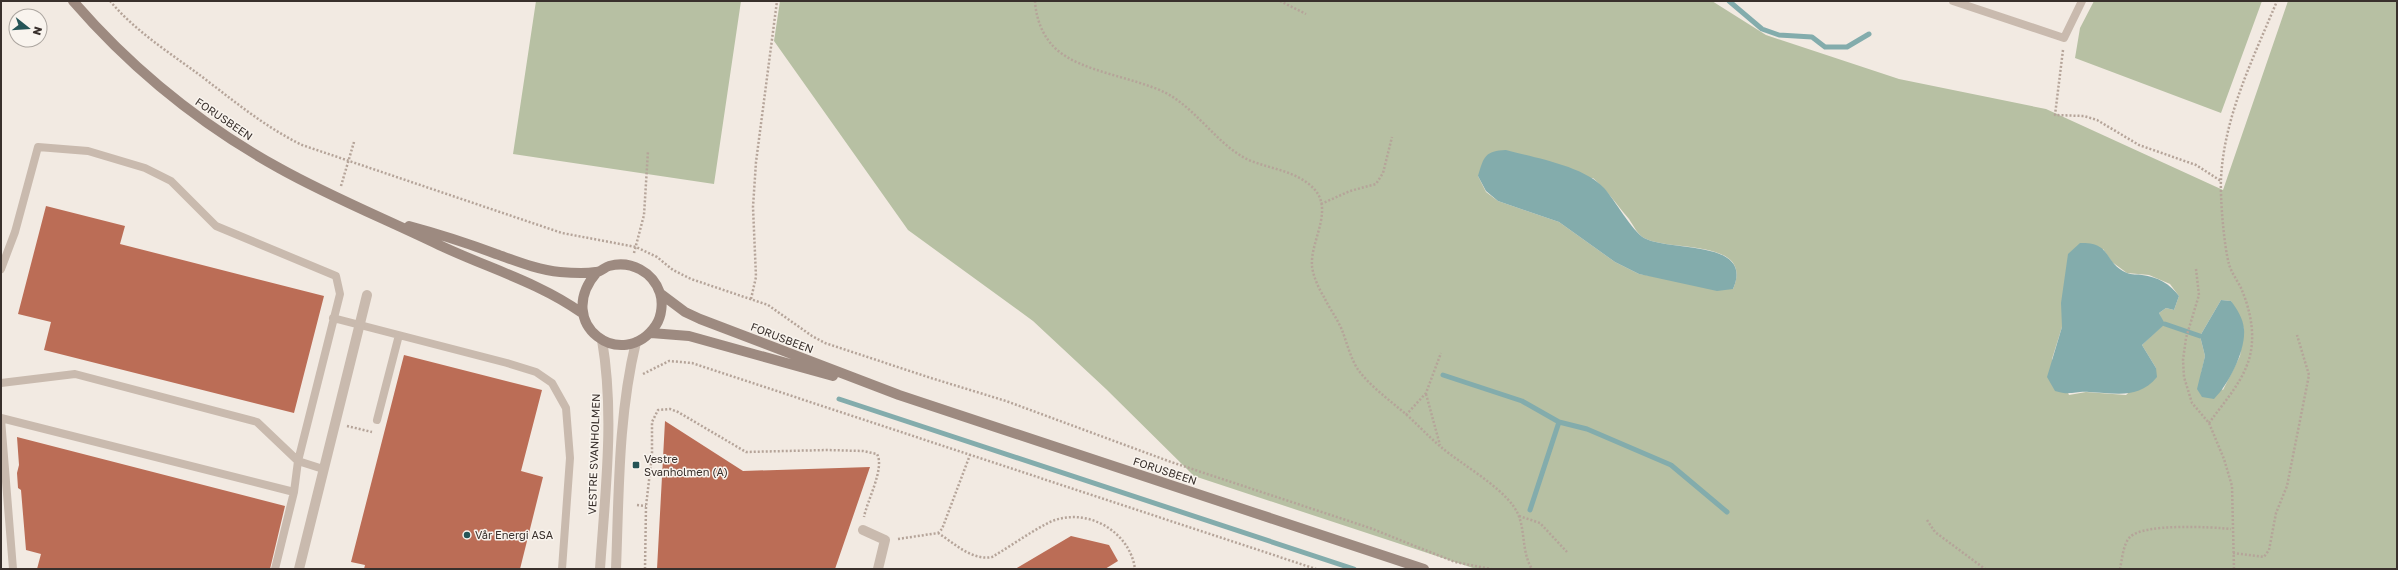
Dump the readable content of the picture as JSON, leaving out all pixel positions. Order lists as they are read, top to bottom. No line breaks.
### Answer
{"streets":{"main road":["FORUSBEEN"],"street":["VESTRE SVANHOLMEN"]},"crossings":[["FORUSBEEN","VESTRE SVANHOLMEN"]],"places":{"transit":["Vestre Svanholmen (A)"],"other":["Vår Energi ASA"]},"north":"right"}
